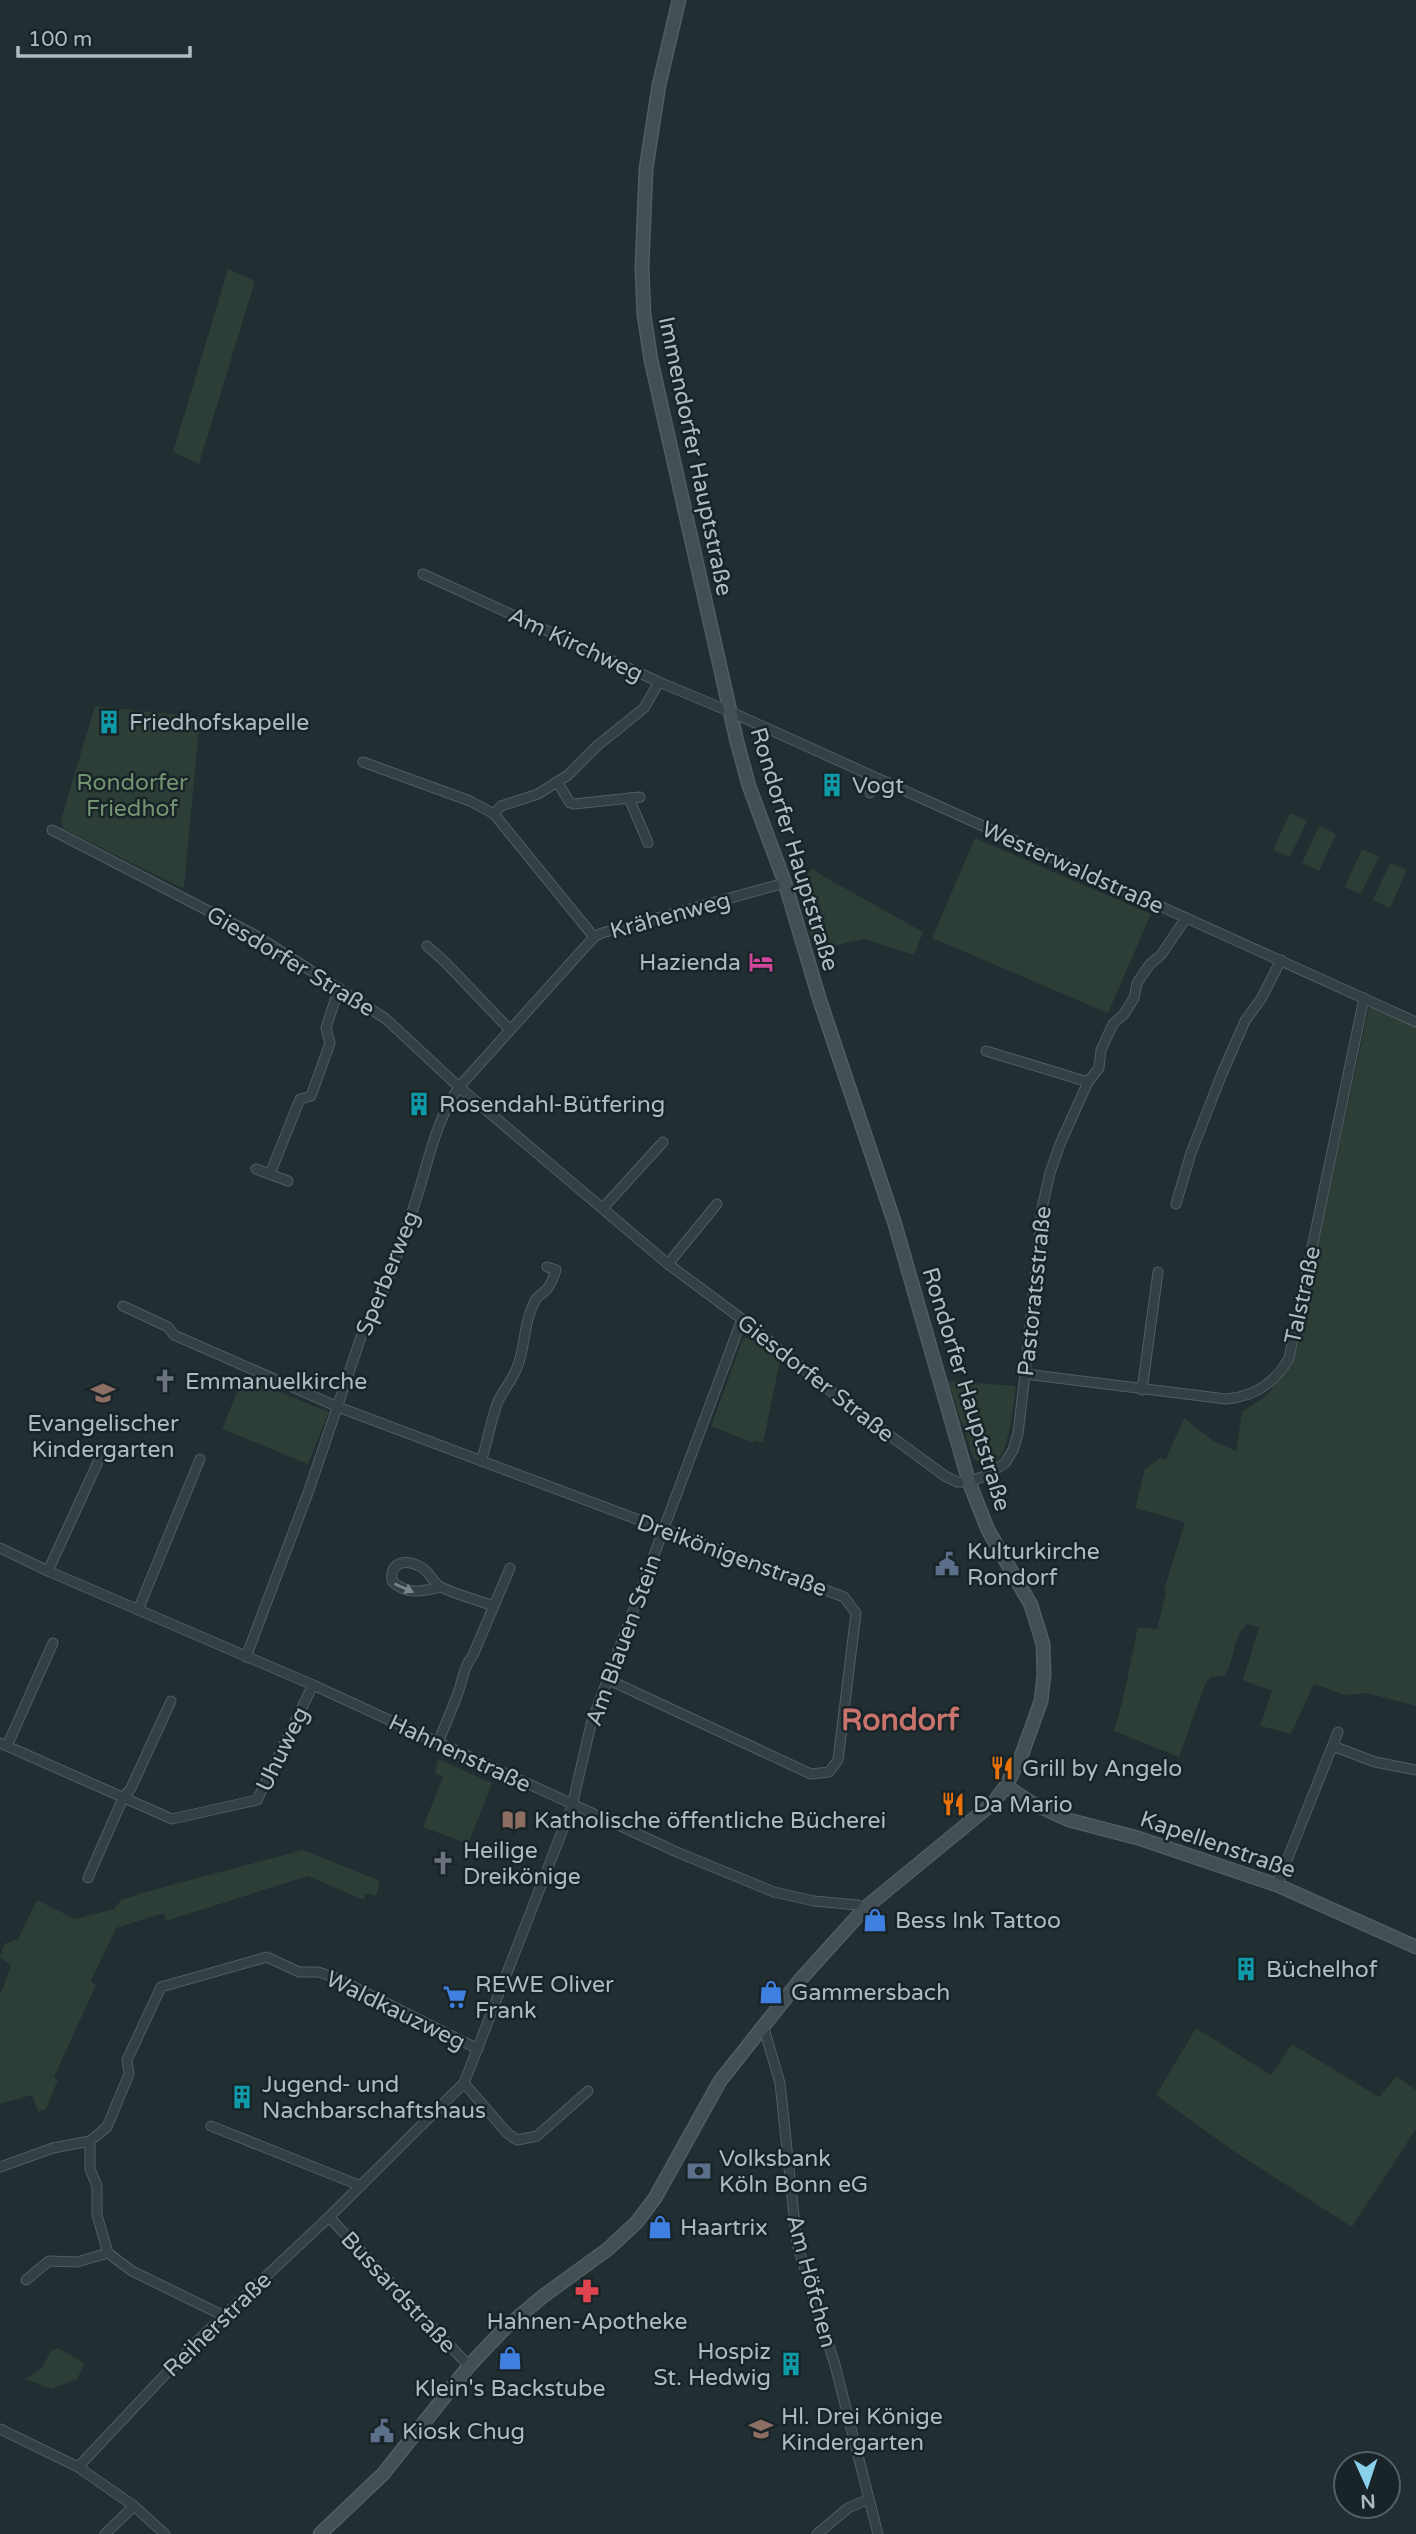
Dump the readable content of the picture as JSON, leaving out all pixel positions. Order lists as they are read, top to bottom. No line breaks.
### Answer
{"streets":{"street":["Immendorfer Hauptstraße","Am Kirchweg","Rondorfer Hauptstraße","Westerwaldstraße","Krähenweg","Giesdorfer Straße","Sperberweg","Pastoratsstraße","Talstraße","Dreikönigenstraße","Am Blauen Stein","Uhuweg","Hahnenstraße","Kapellenstraße","Waldkauzweg","Am Höfchen","Bussardstraße","Reiherstraße"]},"crossings":[["Immendorfer Hauptstraße","Am Kirchweg"],["Immendorfer Hauptstraße","Rondorfer Hauptstraße"],["Immendorfer Hauptstraße","Westerwaldstraße"],["Am Kirchweg","Rondorfer Hauptstraße"],["Am Kirchweg","Westerwaldstraße"],["Rondorfer Hauptstraße","Westerwaldstraße"],["Rondorfer Hauptstraße","Krähenweg"],["Rondorfer Hauptstraße","Giesdorfer Straße"],["Rondorfer Hauptstraße","Pastoratsstraße"],["Rondorfer Hauptstraße","Hahnenstraße"],["Rondorfer Hauptstraße","Kapellenstraße"],["Rondorfer Hauptstraße","Am Höfchen"],["Rondorfer Hauptstraße","Bussardstraße"],["Westerwaldstraße","Pastoratsstraße"],["Westerwaldstraße","Talstraße"],["Krähenweg","Giesdorfer Straße"],["Krähenweg","Sperberweg"],["Giesdorfer Straße","Sperberweg"],["Giesdorfer Straße","Pastoratsstraße"],["Giesdorfer Straße","Am Blauen Stein"],["Sperberweg","Dreikönigenstraße"],["Sperberweg","Hahnenstraße"],["Pastoratsstraße","Talstraße"],["Dreikönigenstraße","Am Blauen Stein"],["Am Blauen Stein","Hahnenstraße"],["Am Blauen Stein","Reiherstraße"],["Uhuweg","Hahnenstraße"],["Hahnenstraße","Reiherstraße"],["Waldkauzweg","Reiherstraße"],["Bussardstraße","Reiherstraße"]],"districts":["Rondorf"],"parks":["Rondorfer Friedhof"],"places":{"building":["Friedhofskapelle","Vogt","Rosendahl-Bütfering","Büchelhof","Jugend- und Nachbarschaftshaus","Hospiz St. Hedwig"],"hotel":["Hazienda"],"church":["Emmanuelkirche","Heilige Dreikönige"],"school or university":["Evangelischer Kindergarten","Hl. Drei Könige Kindergarten"],"public building":["Kulturkirche Rondorf","Kiosk Chug"],"restaurant":["Grill by Angelo","Da Mario"],"library":["Katholische öffentliche Bücherei"],"shop":["Bess Ink Tattoo","Gammersbach","Haartrix","Klein's Backstube"],"supermarket":["REWE Oliver Frank"],"bank":["Volksbank Köln Bonn eG"],"pharmacy":["Hahnen-Apotheke"]},"scale_bar":"100 m","north":"bottom"}
